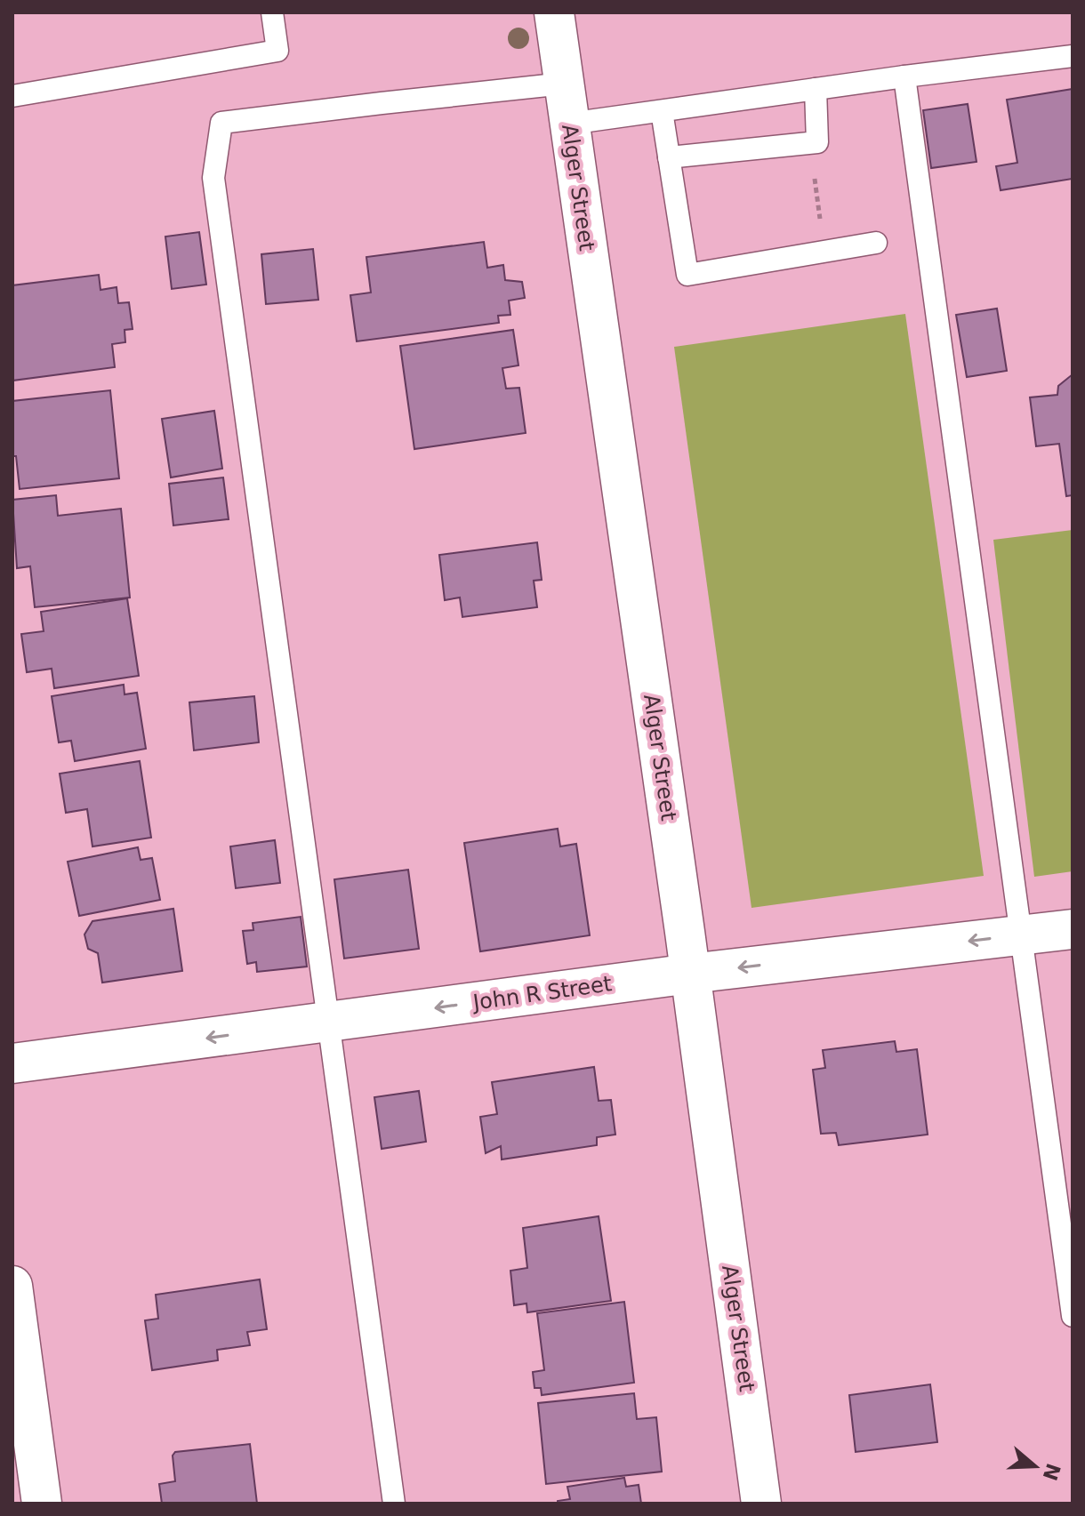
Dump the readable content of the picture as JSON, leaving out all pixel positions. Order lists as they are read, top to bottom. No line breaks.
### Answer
{"streets":{"street":["Alger Street","John R Street"]},"crossings":[["Alger Street","John R Street"]],"one_way":["John R Street"],"north":"right"}
